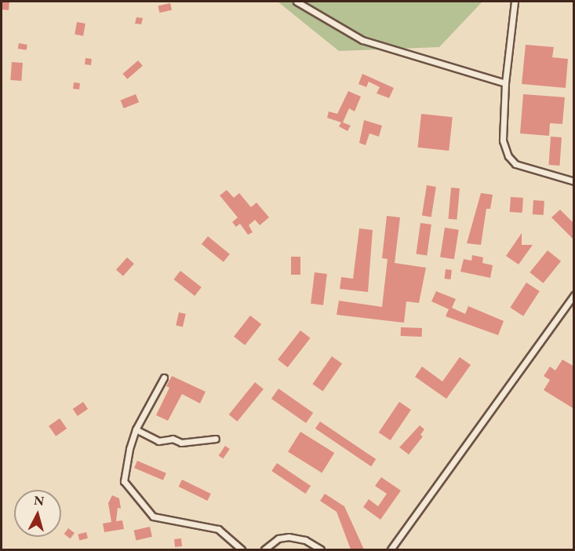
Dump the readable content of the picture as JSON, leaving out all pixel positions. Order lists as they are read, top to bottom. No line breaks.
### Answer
{"north":"top"}
